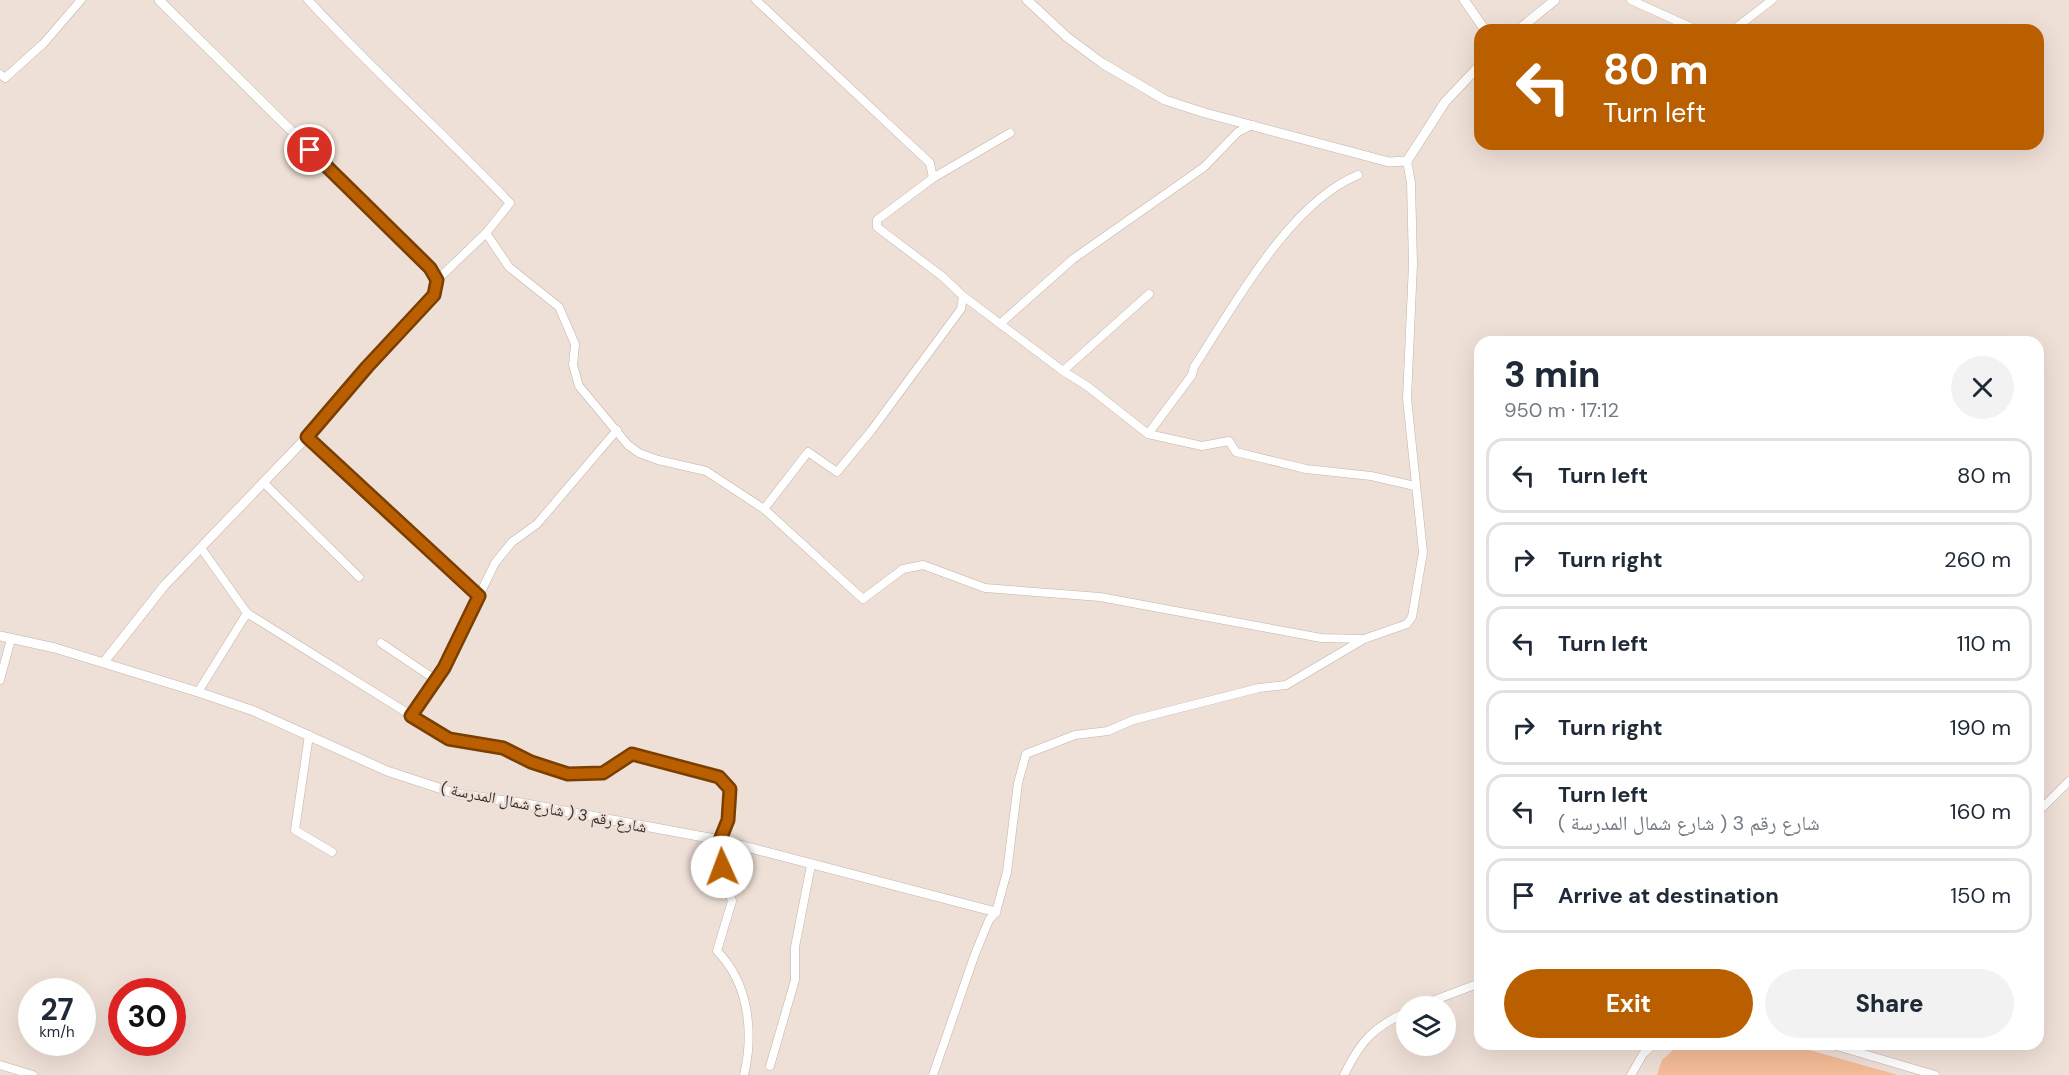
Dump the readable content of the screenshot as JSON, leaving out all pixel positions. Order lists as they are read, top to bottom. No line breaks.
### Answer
{"streets":{"street":["شارع رقم 3 ( شارع شمال المدرسة )"]},"page":{"turn":["80 m","Turn left"],"heading":["3 min","950 m · 17:12"],"list":[{"name":"Turn left","value":"80 m"},{"name":"Turn right","value":"260 m"},{"name":"Turn left","value":"110 m"},{"name":"Turn right","value":"190 m"},{"name":"Turn left","note":"شارع رقم 3 ( شارع شمال المدرسة )","value":"160 m"},{"name":"Arrive at destination","value":"150 m"}],"buttons":["Exit","Share"],"speed":"27 km/h","limit":"30"}}
